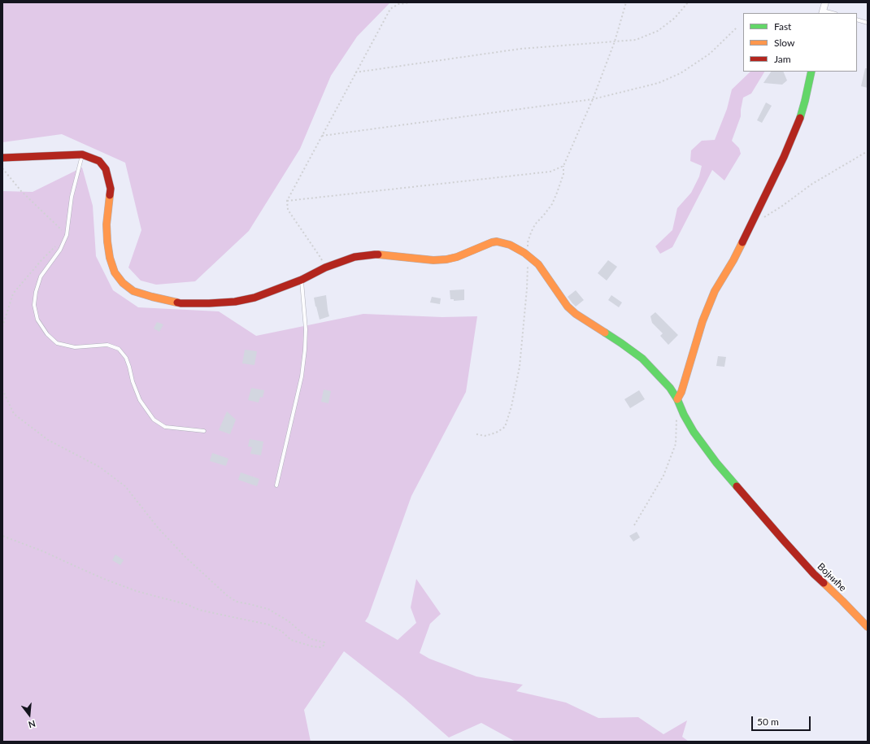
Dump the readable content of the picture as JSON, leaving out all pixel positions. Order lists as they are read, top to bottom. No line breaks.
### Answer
{"streets":{"street":["Војниће"]},"legend":["Fast","Slow","Jam"],"scale_bar":"50 m","north":"bottom"}
